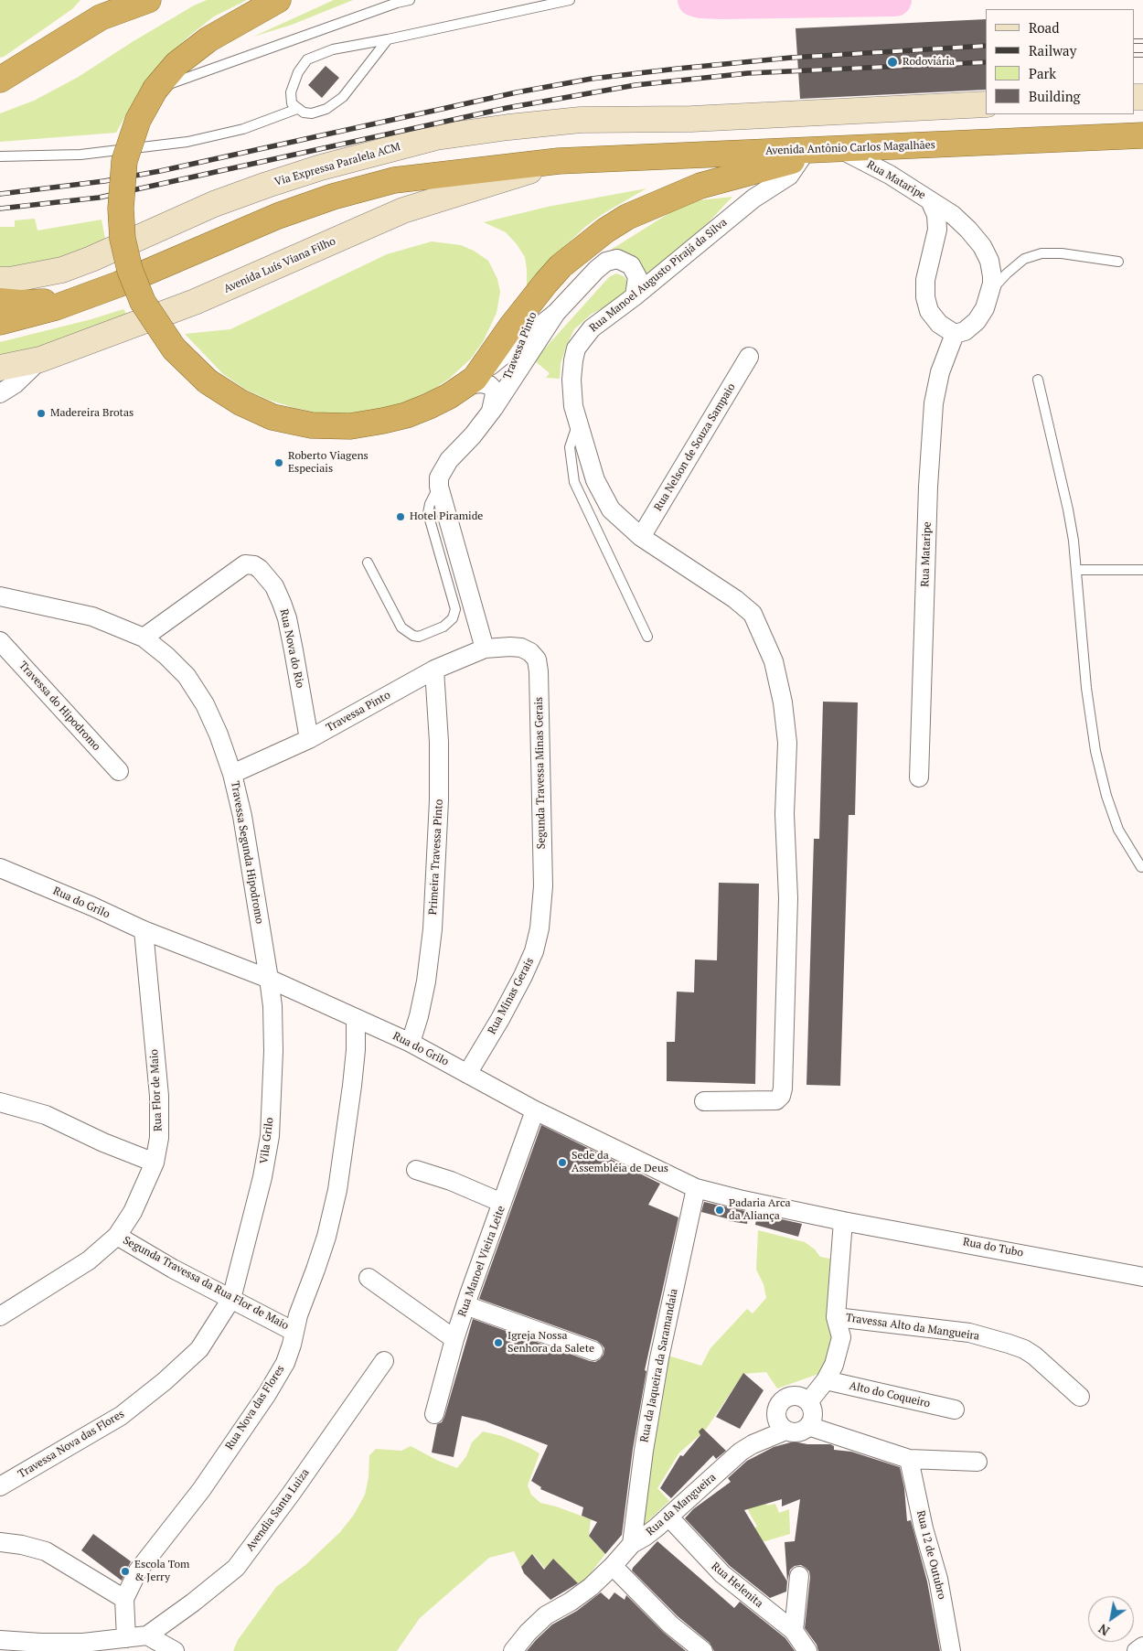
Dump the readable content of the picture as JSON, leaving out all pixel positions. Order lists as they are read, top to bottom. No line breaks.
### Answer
{"streets":{"highway":["Avenida Antônio Carlos Magalhães"],"main road":["Via Expressa Paralela ACM","Avenida Luís Viana Filho"],"street":["Rua Mataripe","Rua Manoel Augusto Pirajá da Silva","Travessa Pinto","Rua Nelson de Souza Sampaio","Rua Nova do Rio","Travessa do Hipodromo","Segunda Travessa Minas Gerais","Travessa Segunda Hipodromo","Primeira Travessa Pinto","Rua do Grilo","Rua Minas Gerais","Rua Flor de Maio","Vila Grilo","Rua do Tubo","Rua Manoel Vieira Leite","Segunda Travessa da Rua Flor de Maio","Travessa Alto da Mangueira","Rua da Jaqueira da Saramandaia","Alto do Coqueiro","Rua Nova das Flores","Travessa Nova das Flores","Rua da Mangueira","Avendia Santa Luiza","Rua 12 de Outubro","Rua Helenita"]},"crossings":[["Avenida Antônio Carlos Magalhães","Rua Mataripe"],["Avenida Antônio Carlos Magalhães","Avenida Luís Viana Filho"],["Rua Manoel Augusto Pirajá da Silva","Rua Nelson de Souza Sampaio"],["Travessa Pinto","Rua Nova do Rio"],["Travessa Pinto","Segunda Travessa Minas Gerais"],["Travessa Pinto","Travessa Segunda Hipodromo"],["Travessa Pinto","Primeira Travessa Pinto"],["Rua Nova do Rio","Travessa Segunda Hipodromo"],["Segunda Travessa Minas Gerais","Rua Minas Gerais"],["Travessa Segunda Hipodromo","Rua do Grilo"],["Travessa Segunda Hipodromo","Vila Grilo"],["Primeira Travessa Pinto","Rua do Grilo"],["Rua do Grilo","Rua Minas Gerais"],["Rua do Grilo","Rua Flor de Maio"],["Rua do Grilo","Vila Grilo"],["Rua do Grilo","Rua do Tubo"],["Rua do Grilo","Rua Manoel Vieira Leite"],["Rua do Grilo","Rua da Jaqueira da Saramandaia"],["Rua do Grilo","Rua Nova das Flores"],["Rua Flor de Maio","Segunda Travessa da Rua Flor de Maio"],["Vila Grilo","Segunda Travessa da Rua Flor de Maio"],["Vila Grilo","Travessa Nova das Flores"],["Segunda Travessa da Rua Flor de Maio","Rua Nova das Flores"],["Segunda Travessa da Rua Flor de Maio","Travessa Nova das Flores"],["Rua da Jaqueira da Saramandaia","Rua da Mangueira"],["Rua da Mangueira","Rua Helenita"]],"places":["Rodoviária","Madereira Brotas","Roberto Viagens Especiais","Hotel Piramide","Sede da Assembléia de Deus","Padaria Arca da Aliança","Igreja Nossa Senhora da Salete","Escola Tom & Jerry"],"legend":["Road","Railway","Park","Building"],"north":"bottom left"}
